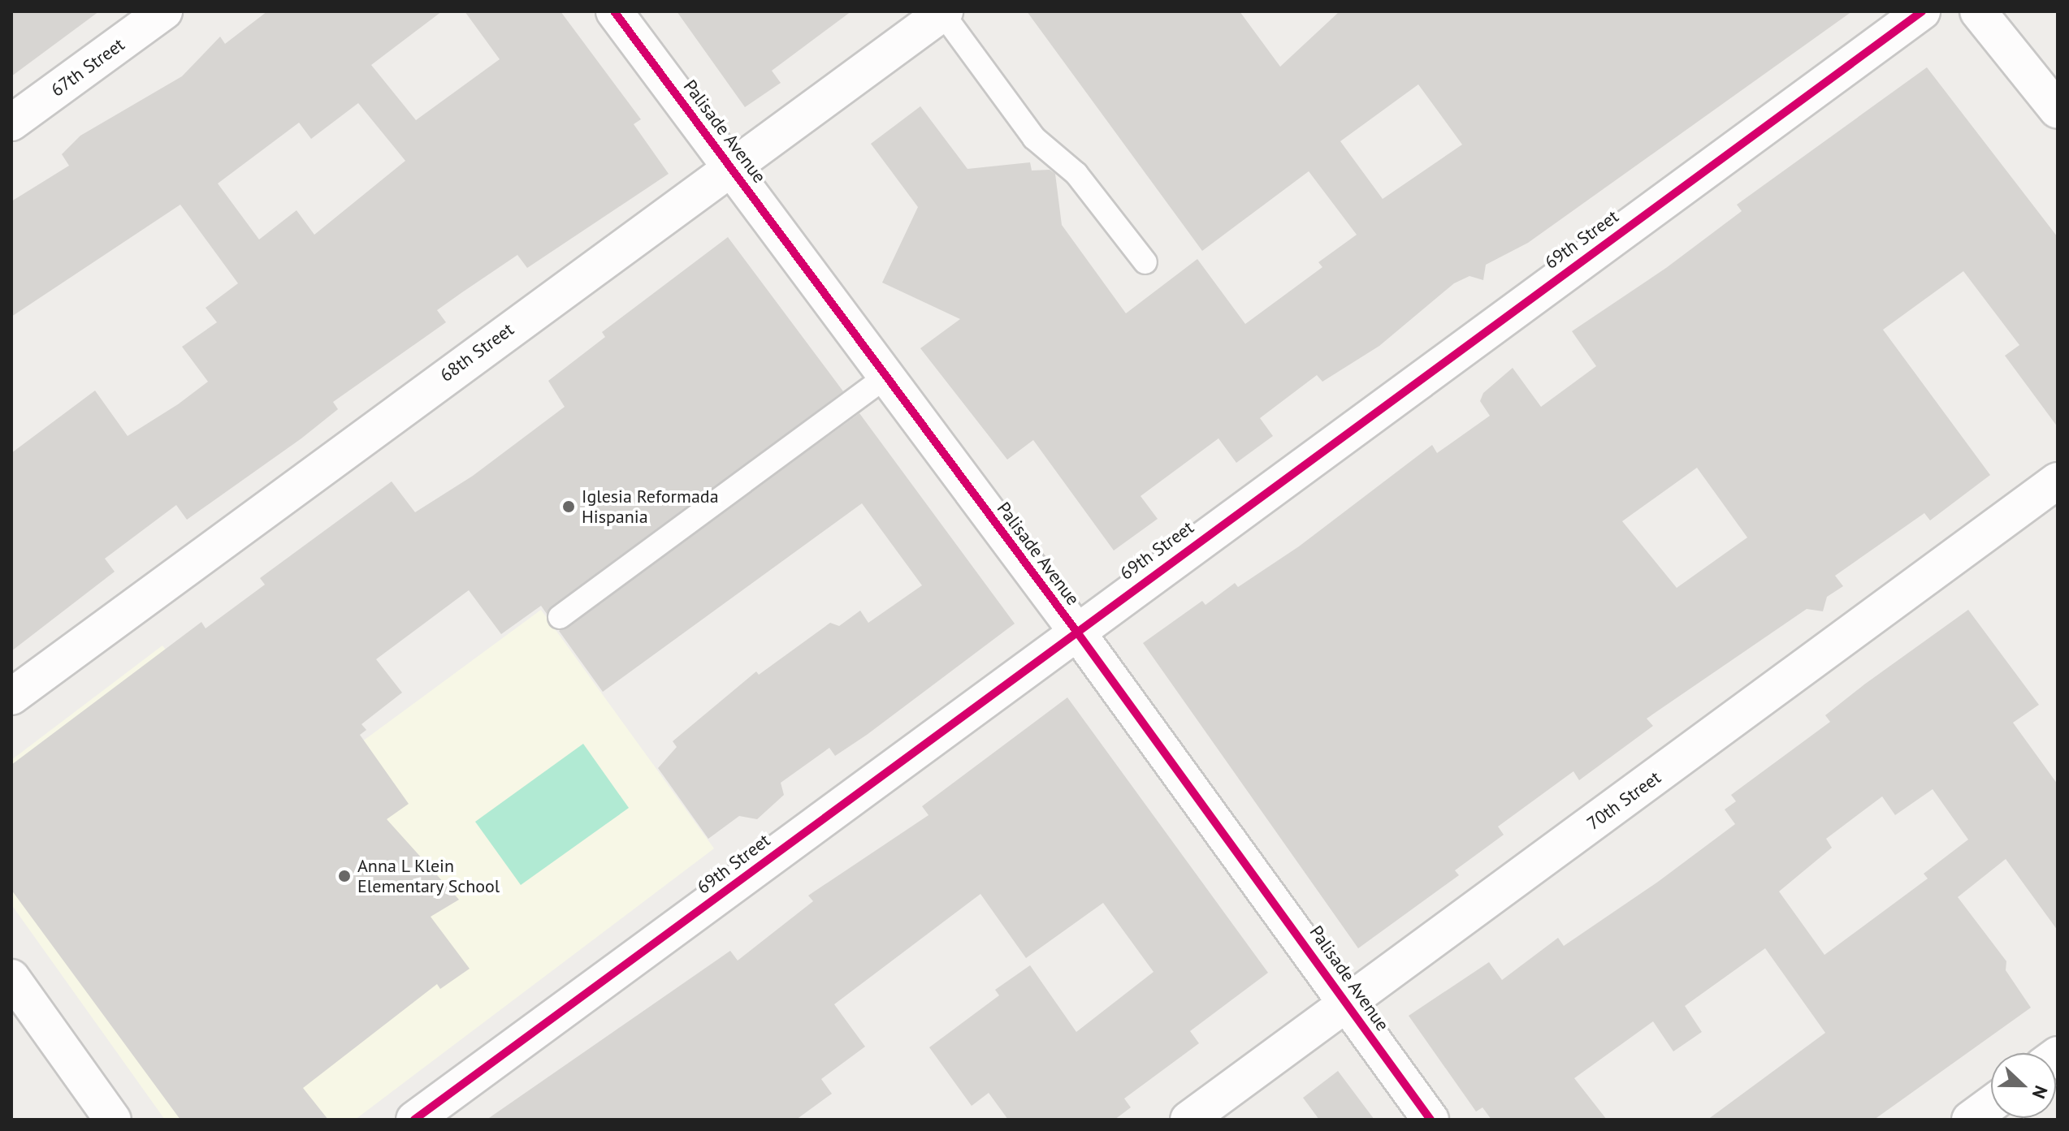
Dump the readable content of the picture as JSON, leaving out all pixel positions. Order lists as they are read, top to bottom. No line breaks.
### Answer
{"streets":{"street":["67th Street","Palisade Avenue","69th Street","68th Street","70th Street"]},"crossings":[["Palisade Avenue","69th Street"],["Palisade Avenue","68th Street"],["Palisade Avenue","70th Street"]],"places":["Iglesia Reformada Hispania","Anna L Klein Elementary School"],"north":"right"}
